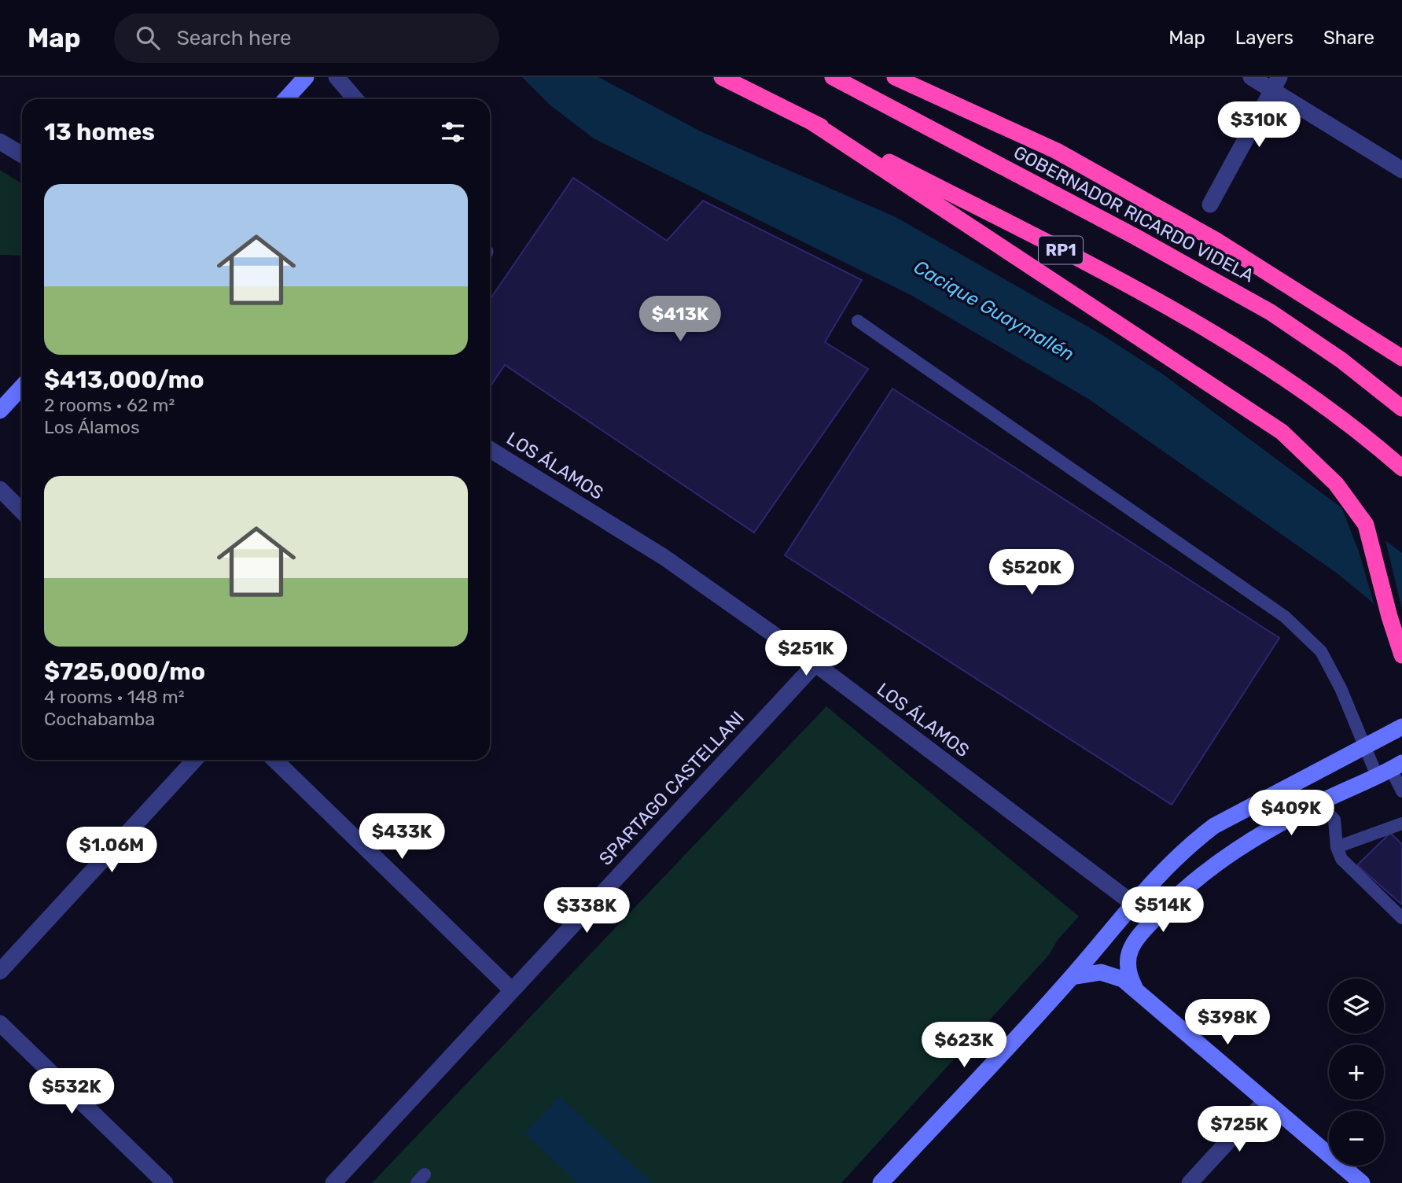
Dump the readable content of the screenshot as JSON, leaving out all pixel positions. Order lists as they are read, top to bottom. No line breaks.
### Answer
{"streets":{"highway":["GOBERNADOR RICARDO VIDELA","RP1"],"street":["LOS ÁLAMOS","SPARTAGO CASTELLANI"]},"crossings":[["LOS ÁLAMOS","SPARTAGO CASTELLANI"]],"water":["Cacique Guaymallén"],"page":{"header":"Map","search":"Search here","nav":["Map","Layers","Share"],"heading":"13 homes","price":["$310K","$413K","$520K","$251K","$409K","$433K","$1.06M","$514K","$338K","$398K","$623K","$532K","$725K"],"list":[{"name":"$413,000/mo","note":"2 rooms · 62 m² · Los Álamos"},{"name":"$725,000/mo","note":"4 rooms · 148 m² · Cochabamba"}],"map_buttons":["+","−"]}}
